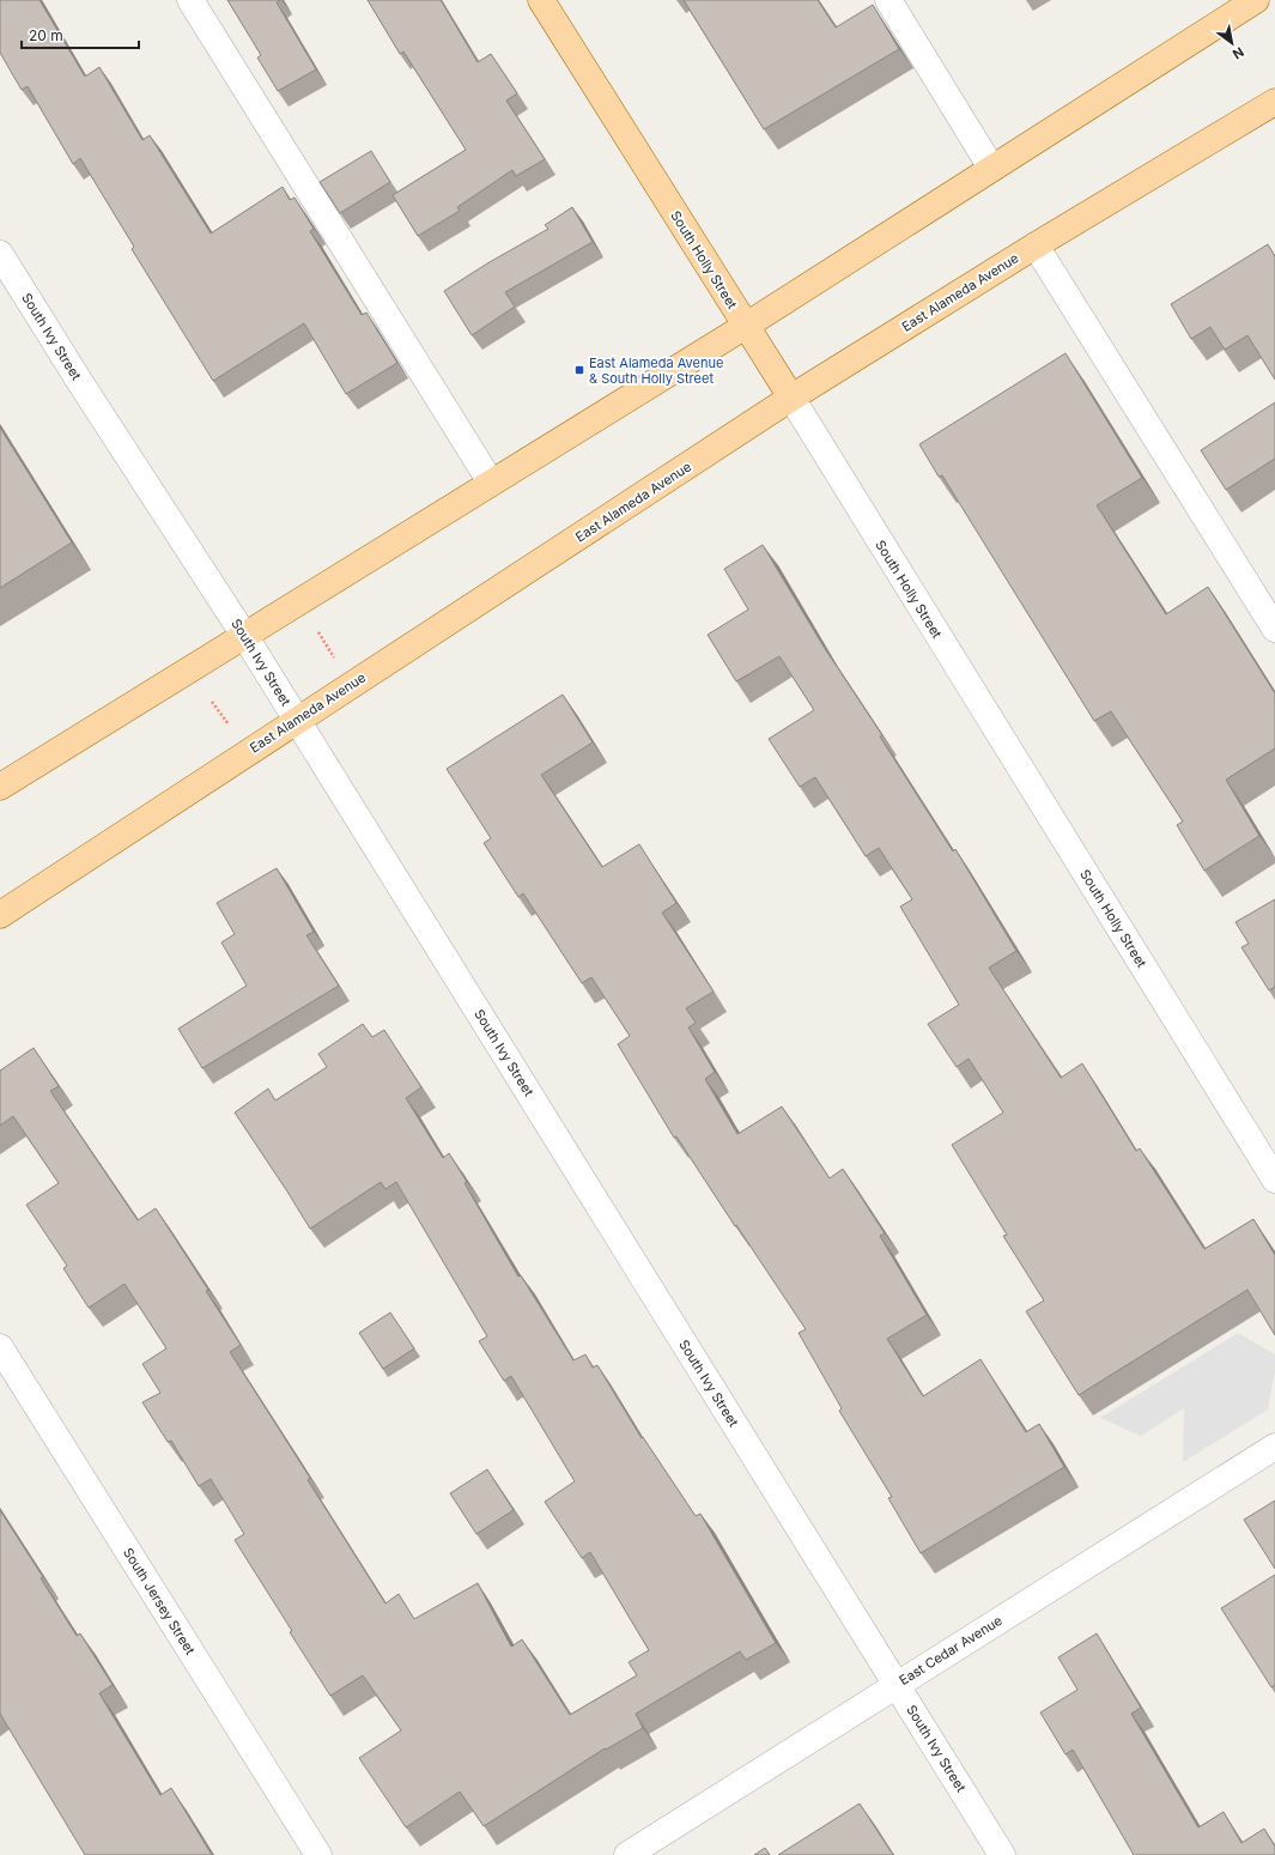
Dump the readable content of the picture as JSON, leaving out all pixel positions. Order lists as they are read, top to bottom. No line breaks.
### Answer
{"streets":{"main road":["South Holly Street","East Alameda Avenue"],"street":["South Ivy Street","South Jersey Street","East Cedar Avenue"]},"crossings":[["South Holly Street","East Alameda Avenue"],["East Alameda Avenue","South Ivy Street"],["South Ivy Street","East Cedar Avenue"]],"places":{"transit":["East Alameda Avenue & South Holly Street"]},"scale_bar":"20 m","north":"bottom right"}
